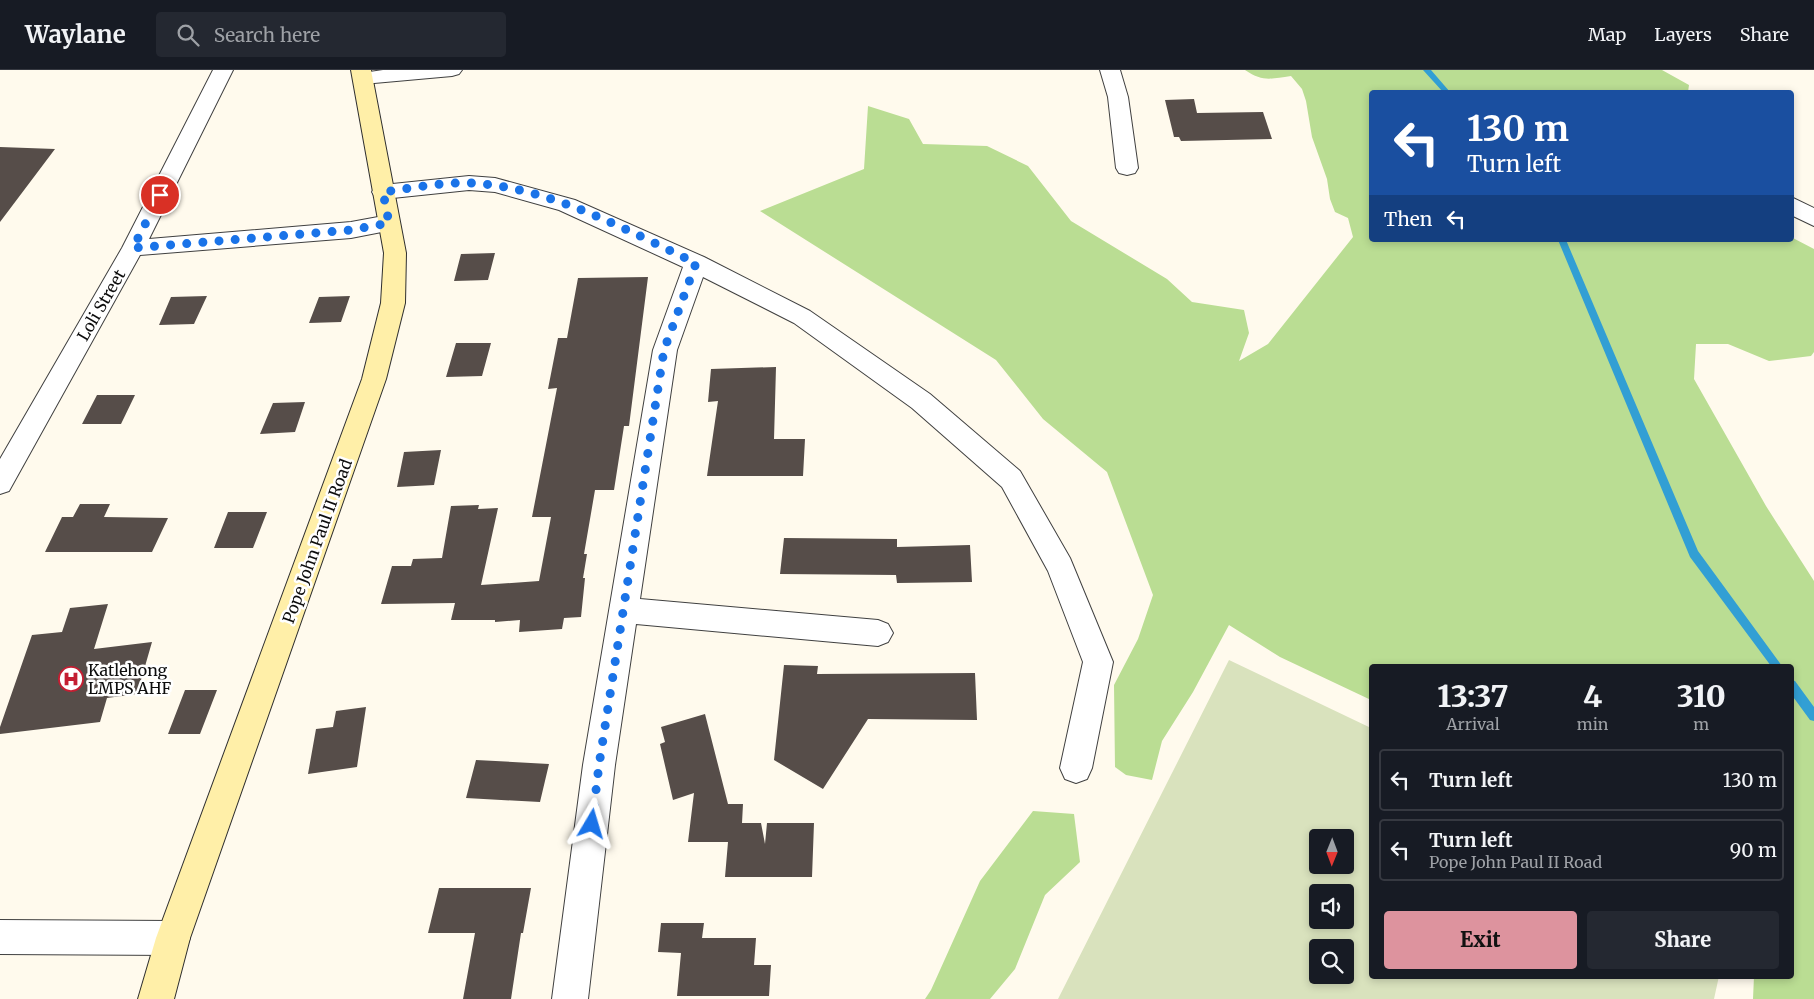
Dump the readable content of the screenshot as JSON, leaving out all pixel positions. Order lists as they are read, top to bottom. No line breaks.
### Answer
{"streets":{"main road":["Pope John Paul II Road"],"street":["Loli Street"]},"places":{"hospital":["Katlehong LMPS AHF"]},"north":"bottom","page":{"header":"Waylane","search":"Search here","nav":["Map","Layers","Share"],"turn":["130 m","Turn left"],"then":"Then","eta":["13:37","Arrival","4","min","310","m"],"list":[{"name":"Turn left","value":"130 m"},{"name":"Turn left","note":"Pope John Paul II Road","value":"90 m"}],"buttons":["Exit","Share"]}}
